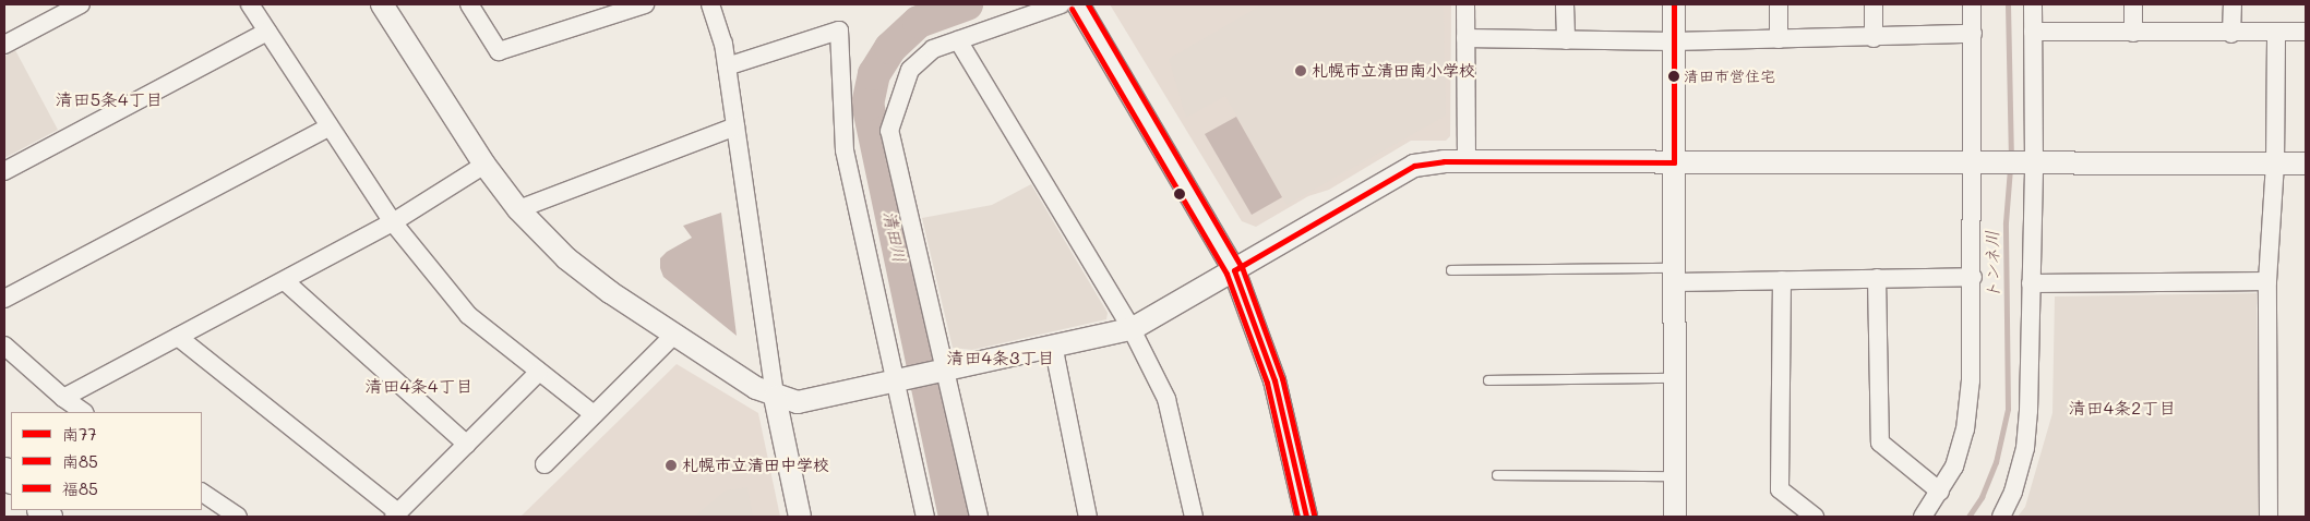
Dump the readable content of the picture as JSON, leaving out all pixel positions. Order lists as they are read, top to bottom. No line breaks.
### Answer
{"districts":["清田5条4丁目","清田4条3丁目","清田4条4丁目","清田4条2丁目"],"water":["清田川","トンネ川"],"places":["札幌市立清田南小学校","清田市営住宅","札幌市立清田中学校"],"lines":["transit line 南77","transit line 福85","transit line 南85"],"legend":["南77","南85","福85"]}
